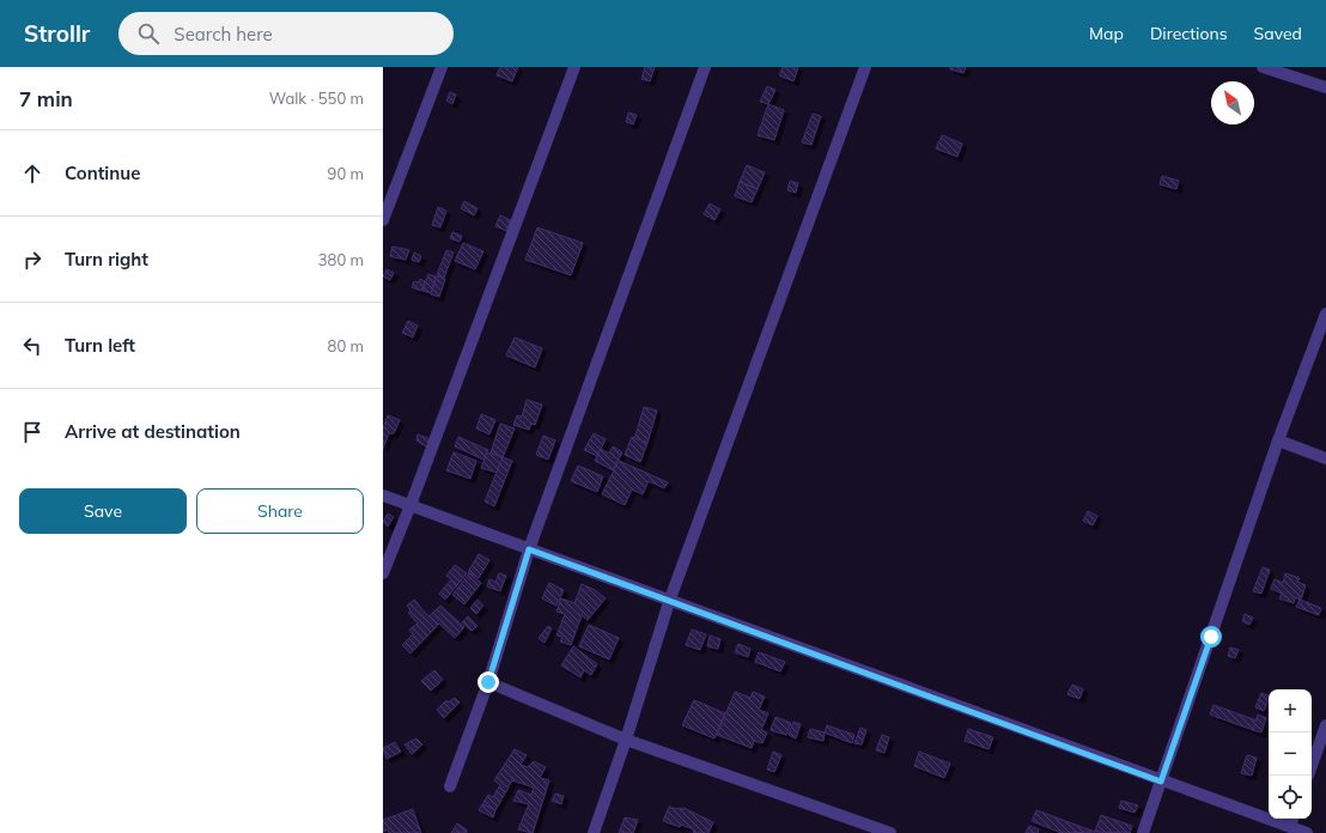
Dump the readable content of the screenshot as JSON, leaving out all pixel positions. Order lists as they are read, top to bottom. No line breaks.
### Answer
{"north":"top left","page":{"header":"Strollr","search":"Search here","nav":["Map","Directions","Saved"],"heading":["7 min","Walk · 550 m"],"list":[["Continue","90 m"],["Turn right","380 m"],["Turn left","80 m"],"Arrive at destination"],"buttons":["Save","Share"],"map_buttons":["+","−"]}}
